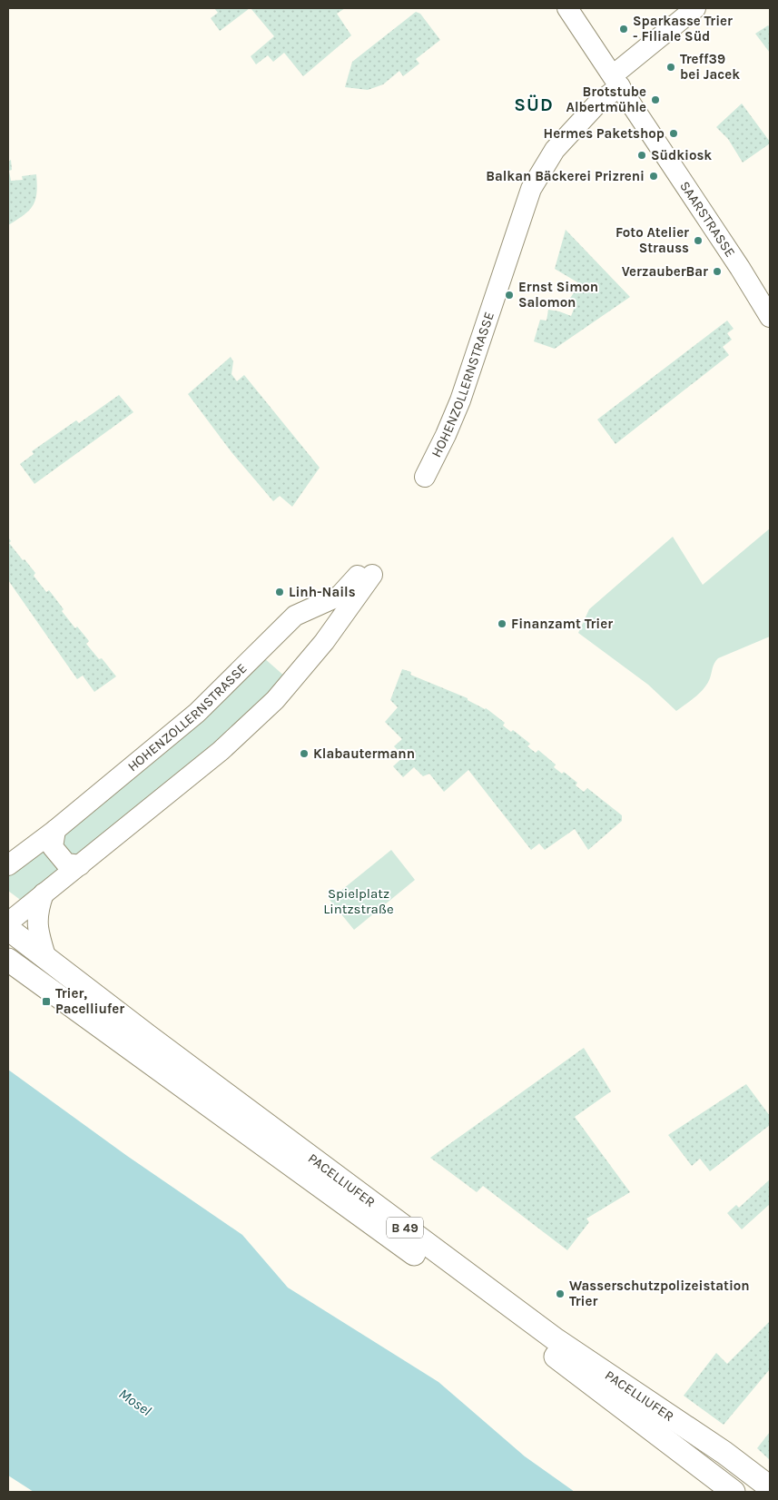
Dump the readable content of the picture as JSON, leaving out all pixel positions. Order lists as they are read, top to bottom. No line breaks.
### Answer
{"streets":{"main road":["PACELLIUFER","B 49"],"street":["SAARSTRASSE","HOHENZOLLERNSTRASSE"]},"crossings":[["SAARSTRASSE","HOHENZOLLERNSTRASSE"]],"districts":["SÜD"],"water":["Mosel"],"parks":["Spielplatz Lintzstraße"],"places":{"other":["Sparkasse Trier - Filiale Süd","Treff39 bei Jacek","Brotstube Albertmühle","Hermes Paketshop","Südkiosk","Balkan Bäckerei Prizreni","Foto Atelier Strauss","VerzauberBar","Ernst Simon Salomon","Linh-Nails","Finanzamt Trier","Klabautermann","Wasserschutzpolizeistation Trier"],"transit":["Trier, Pacelliufer"]}}
